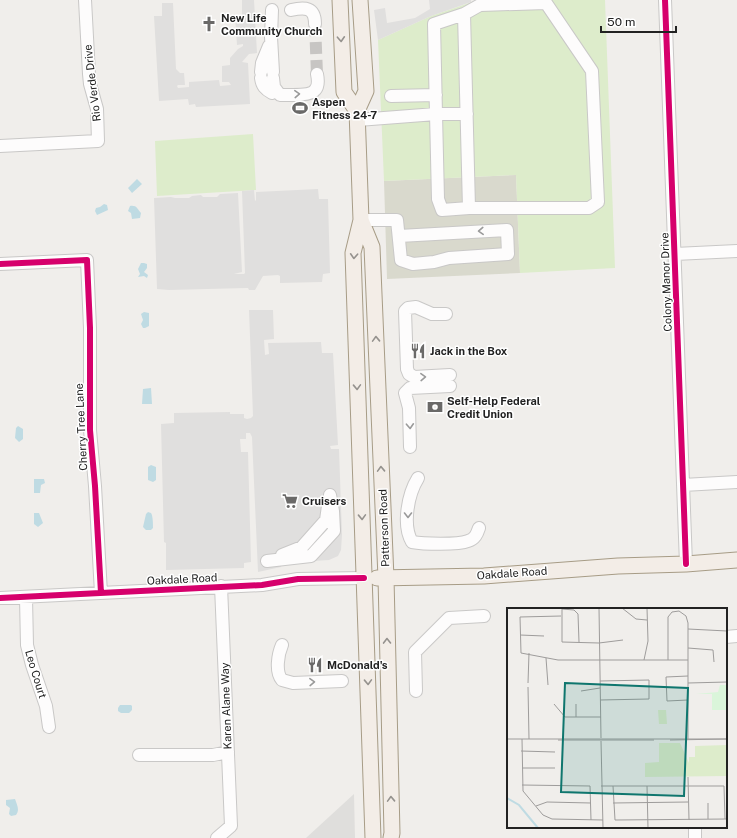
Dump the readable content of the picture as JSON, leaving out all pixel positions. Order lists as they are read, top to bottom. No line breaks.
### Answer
{"streets":{"main road":["Patterson Road","Oakdale Road"],"street":["Rio Verde Drive","Colony Manor Drive","Cherry Tree Lane","Leo Court","Karen Alane Way"]},"crossings":[["Colony Manor Drive","Oakdale Road"],["Cherry Tree Lane","Oakdale Road"],["Patterson Road","Oakdale Road"],["Oakdale Road","Leo Court"],["Oakdale Road","Karen Alane Way"]],"places":{"church":["New Life Community Church"],"sports":["Aspen Fitness 24-7"],"restaurant":["Jack in the Box","McDonald's"],"bank":["Self-Help Federal Credit Union"],"supermarket":["Cruisers"]},"scale_bar":"50 m"}
